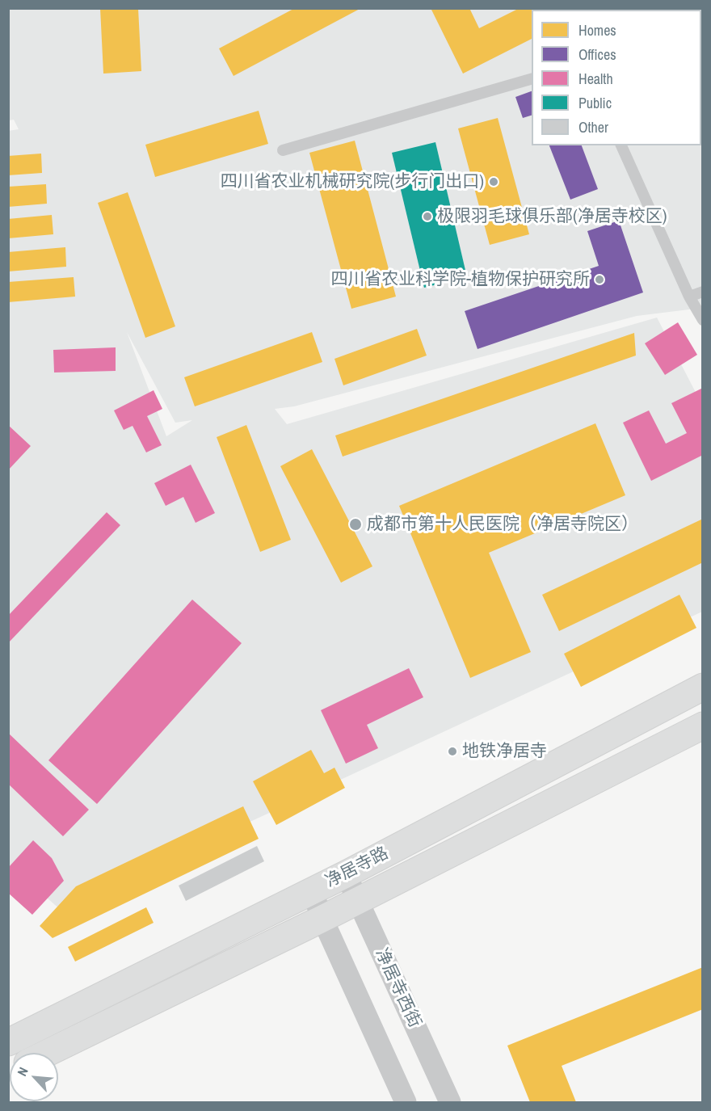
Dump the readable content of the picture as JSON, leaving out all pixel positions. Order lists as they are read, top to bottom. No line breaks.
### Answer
{"streets":{"main road":["净居寺路"],"street":["净居寺西街"]},"crossings":[["净居寺路","净居寺西街"]],"places":["四川省农业机械研究院(步行门出口)","极限羽毛球俱乐部(净居寺校区)","四川省农业科学院-植物保护研究所","成都市第十人民医院（净居寺院区）","地铁净居寺"],"legend":["Homes","Offices","Health","Public","Other"],"north":"top left"}
